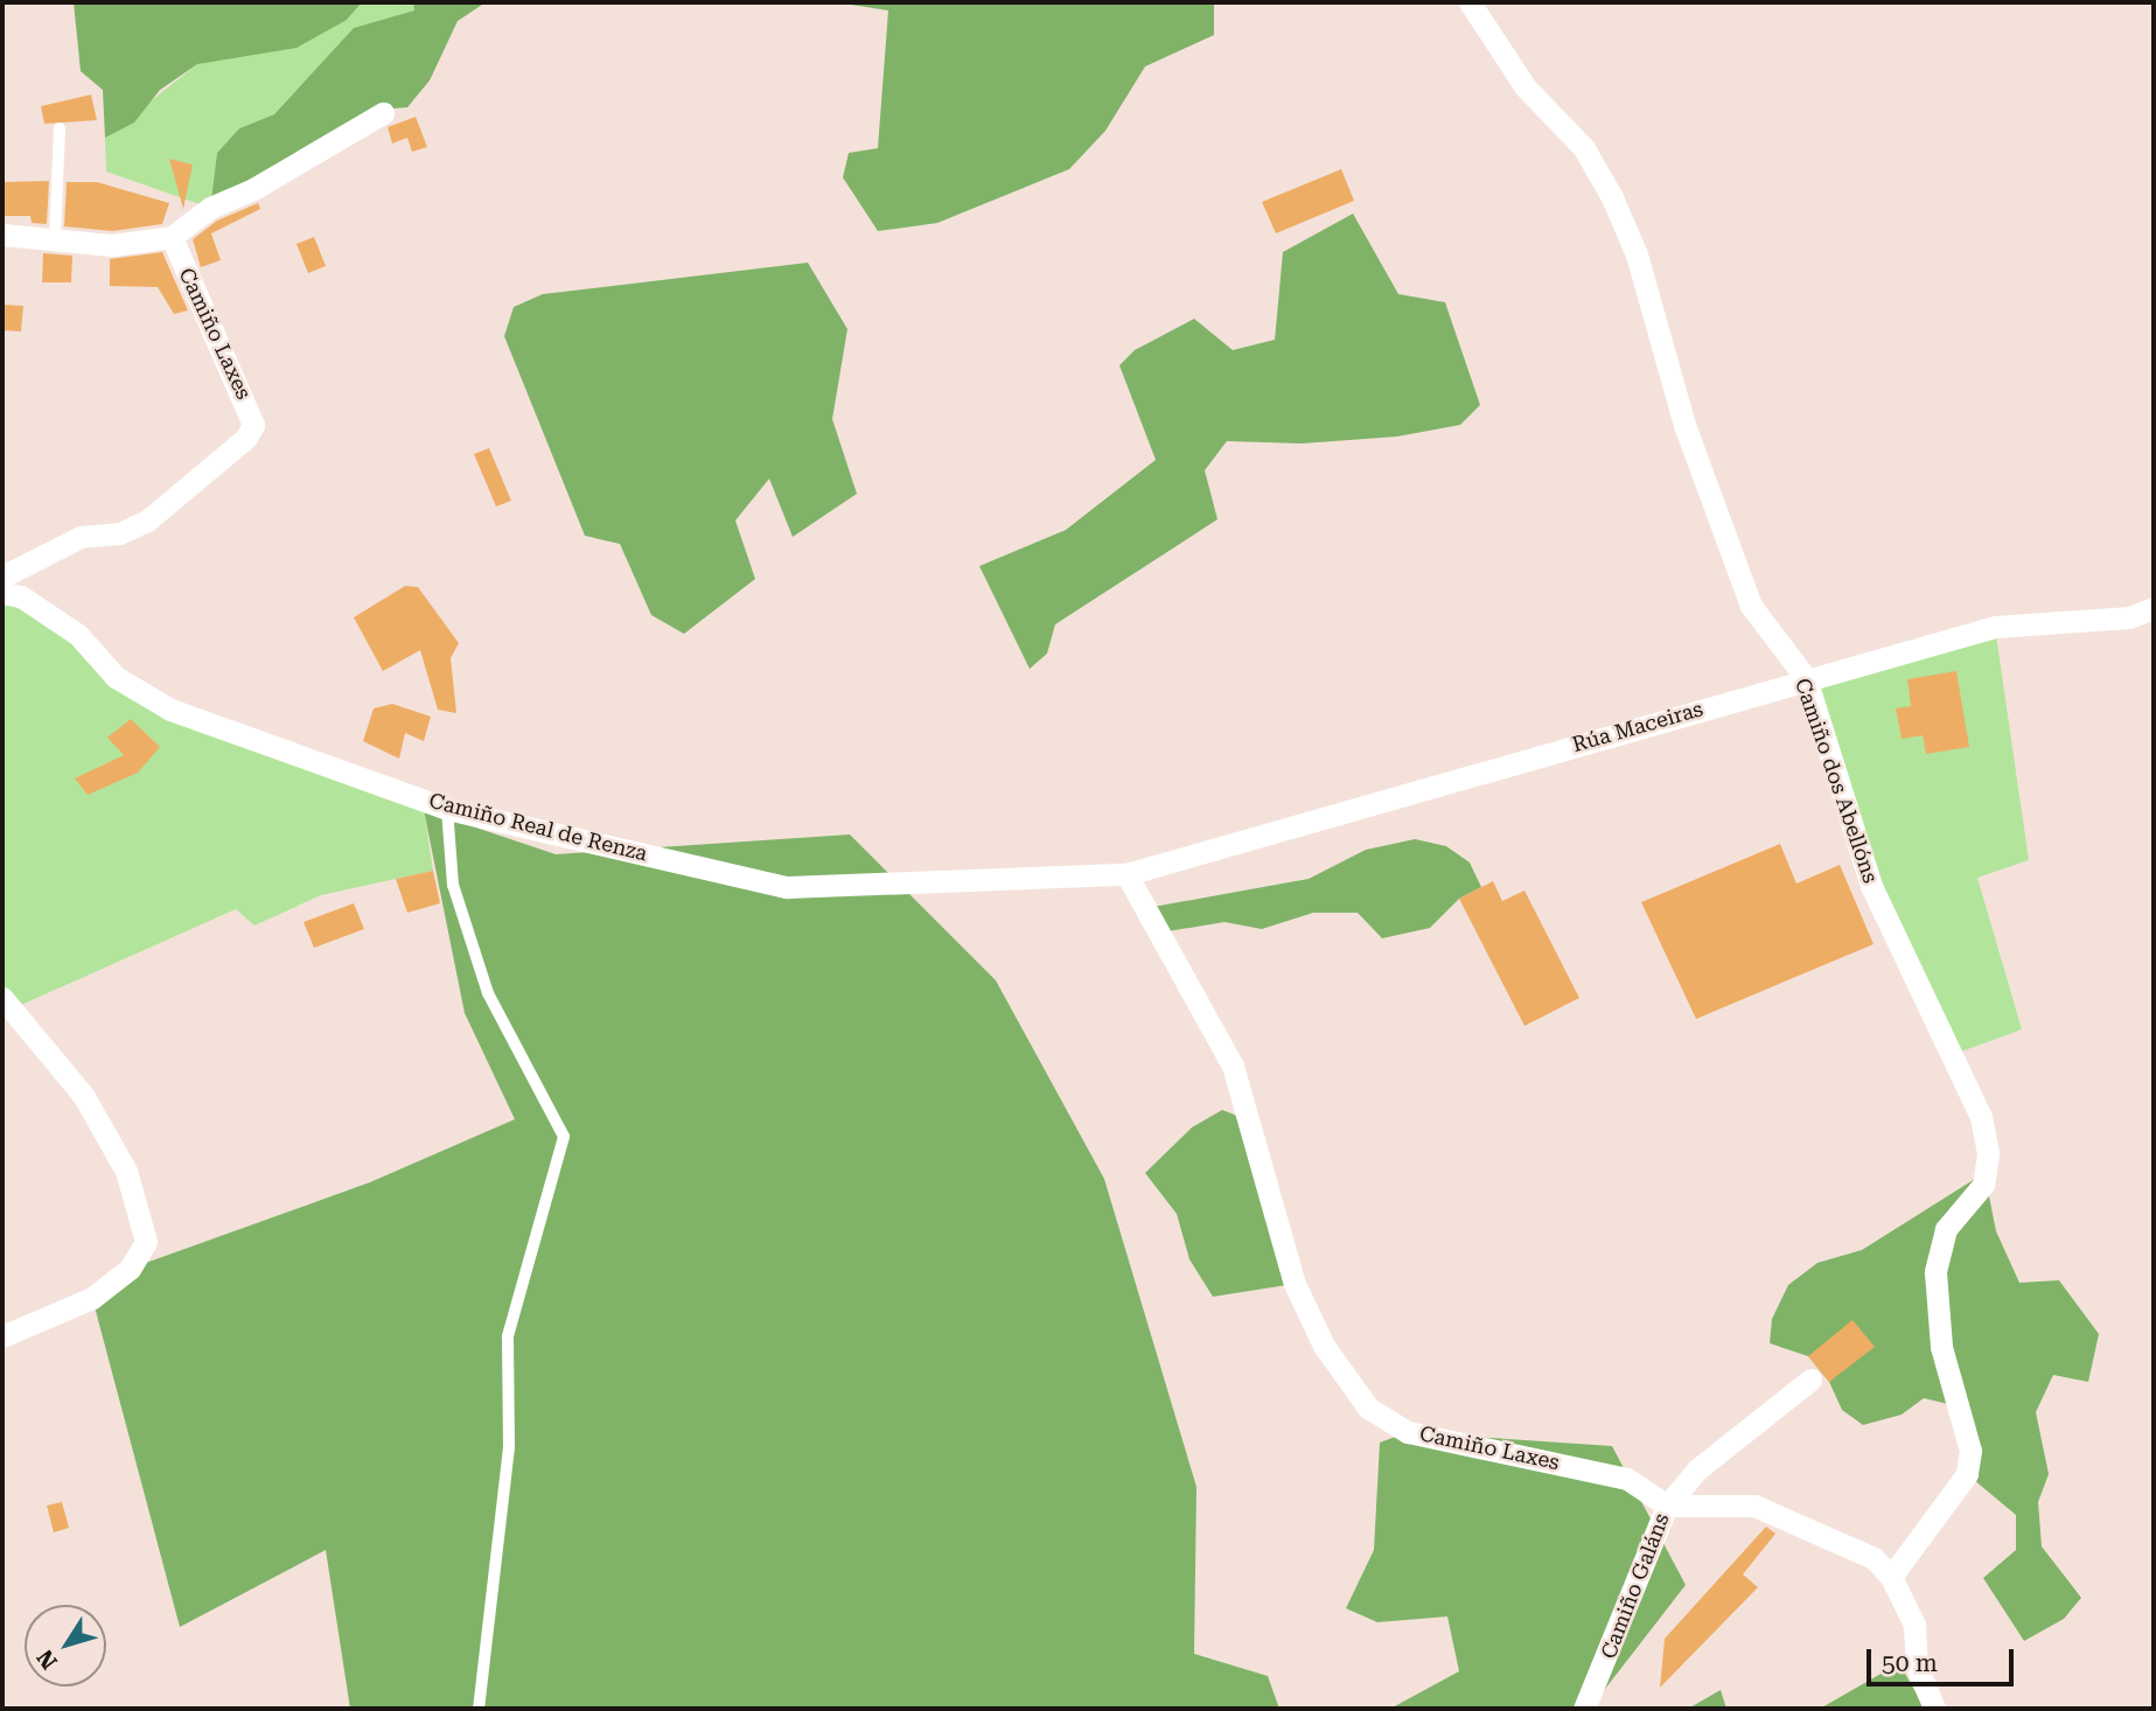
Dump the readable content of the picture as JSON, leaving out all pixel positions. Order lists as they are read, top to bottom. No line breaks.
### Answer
{"streets":{"street":["Camiño Laxes","Rúa Maceiras","Camiño dos Abellóns","Camiño Real de Renza","Camiño Galáns"]},"crossings":[["Camiño Laxes","Rúa Maceiras"],["Camiño Laxes","Camiño Real de Renza"],["Camiño Laxes","Camiño Galáns"],["Rúa Maceiras","Camiño dos Abellóns"],["Rúa Maceiras","Camiño Real de Renza"]],"scale_bar":"50 m","north":"bottom left"}
